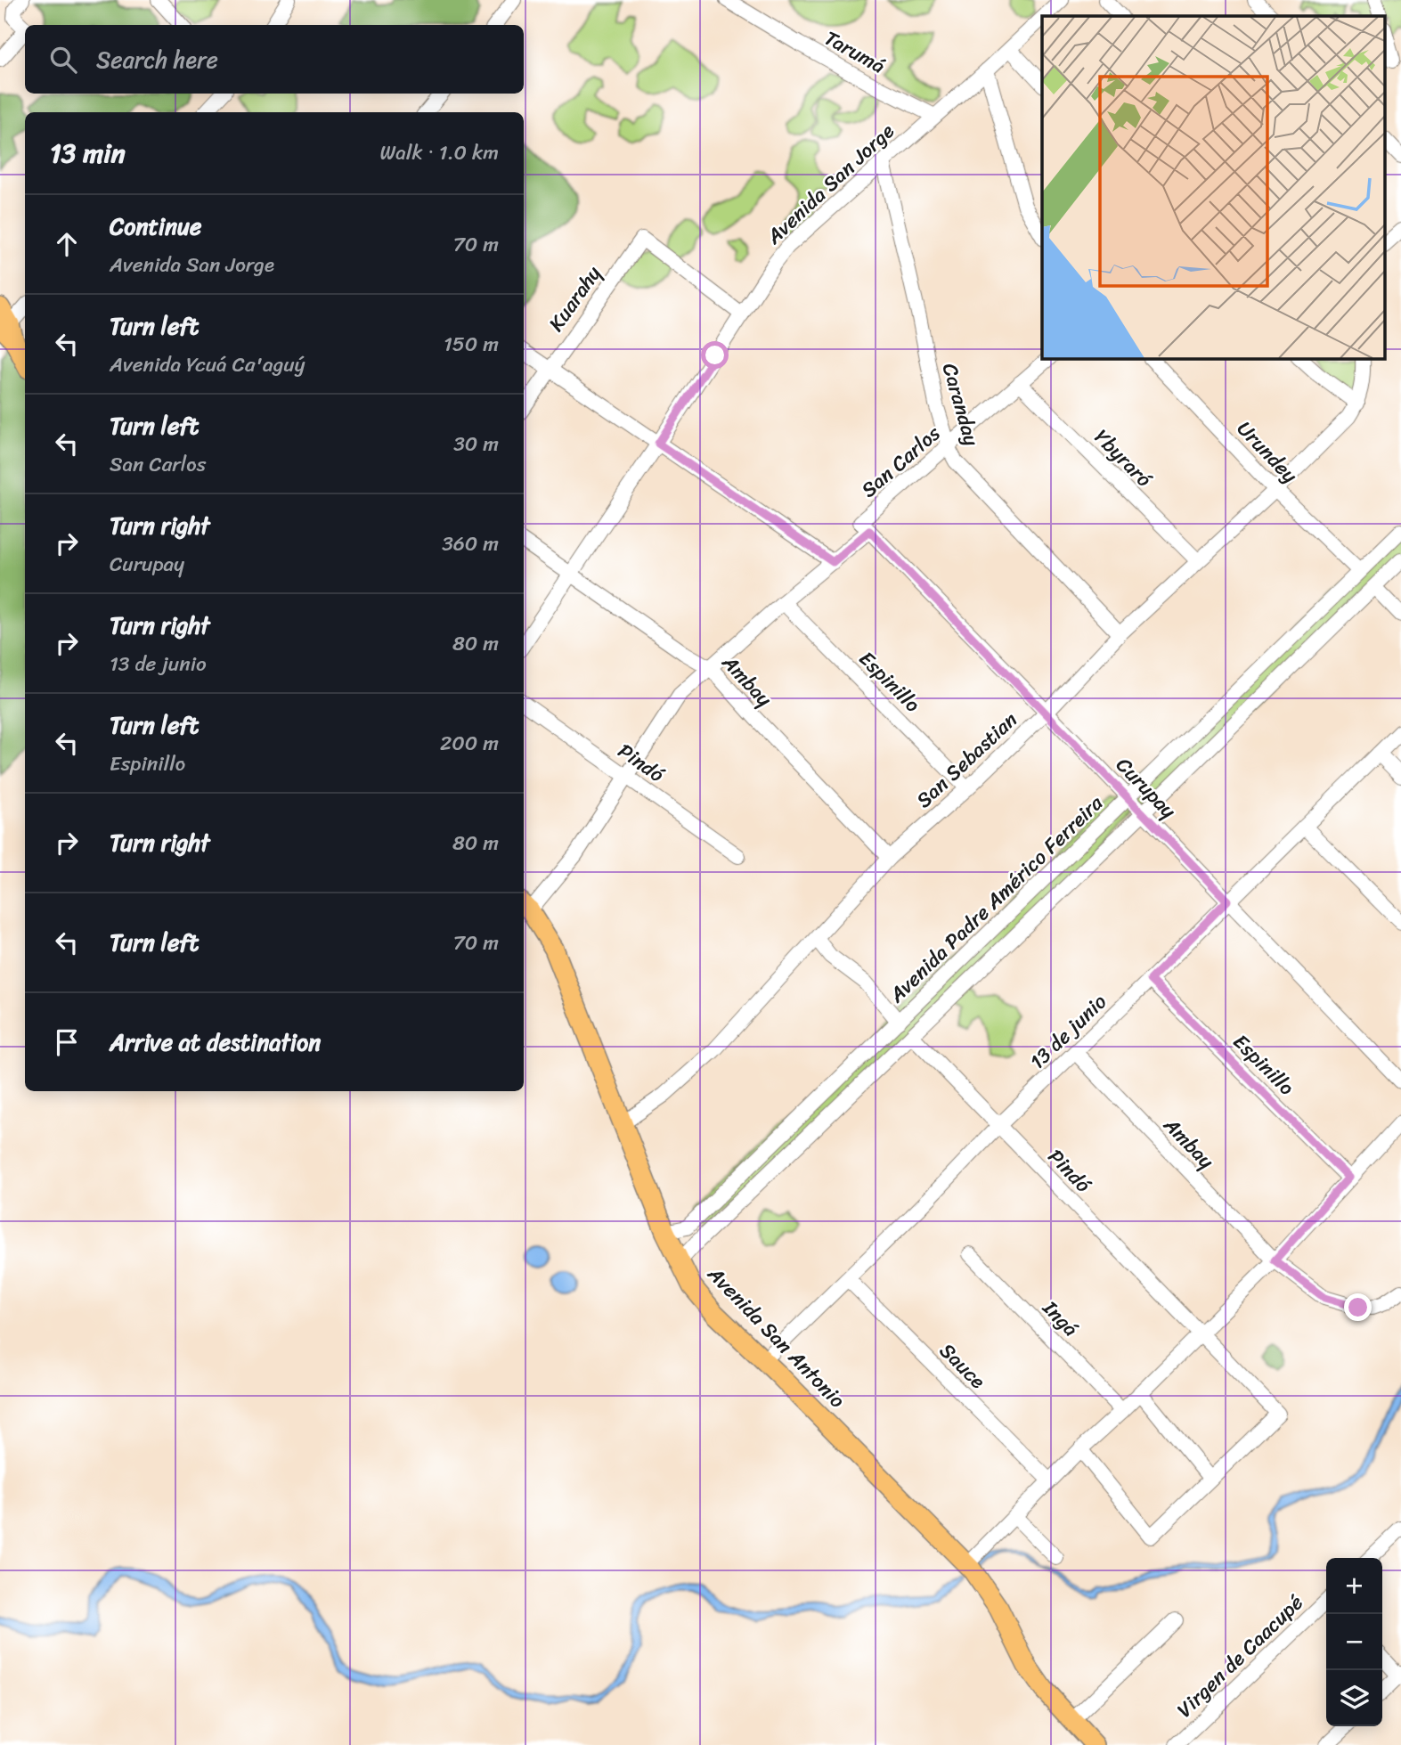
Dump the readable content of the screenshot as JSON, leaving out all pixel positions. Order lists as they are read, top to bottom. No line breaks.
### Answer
{"streets":{"main road":["Avenida San Antonio"],"street":["Tarumá","Avenida San Jorge","Kuarahy","Caranday","Urundey","Ybyraró","San Carlos","Ambay","Espinillo","San Sebastian","Pindó","Curupay","Avenida Padre Américo Ferreira","13 de junio","Ingá","Sauce","Virgen de Caacupé"]},"crossings":[["Tarumá","Avenida San Jorge"],["Avenida San Jorge","Kuarahy"],["Avenida San Jorge","Caranday"],["Avenida San Jorge","Ambay"],["Caranday","San Carlos"],["Caranday","San Sebastian"],["Urundey","San Sebastian"],["Urundey","Avenida Padre Américo Ferreira"],["Ybyraró","San Carlos"],["Ybyraró","San Sebastian"],["San Carlos","Ambay"],["San Carlos","Espinillo"],["San Carlos","Pindó"],["San Carlos","Curupay"],["San Carlos","Avenida San Antonio"],["Ambay","San Sebastian"],["Ambay","13 de junio"],["Espinillo","San Sebastian"],["Espinillo","13 de junio"],["San Sebastian","Curupay"],["San Sebastian","Avenida San Antonio"],["Pindó","Avenida Padre Américo Ferreira"],["Pindó","13 de junio"],["Curupay","Avenida Padre Américo Ferreira"],["Curupay","13 de junio"],["Avenida Padre Américo Ferreira","Avenida San Antonio"],["13 de junio","Avenida San Antonio"],["13 de junio","Sauce"]],"page":{"search":"Search here","heading":["13 min","Walk · 1.0 km"],"list":[["Continue","Avenida San Jorge","70 m"],["Turn left","Avenida Ycuá Ca'aguý","150 m"],["Turn left","San Carlos","30 m"],["Turn right","Curupay","360 m"],["Turn right","13 de junio","80 m"],["Turn left","Espinillo","200 m"],["Turn right","80 m"],["Turn left","70 m"],"Arrive at destination"],"map_buttons":["+","−"]}}
